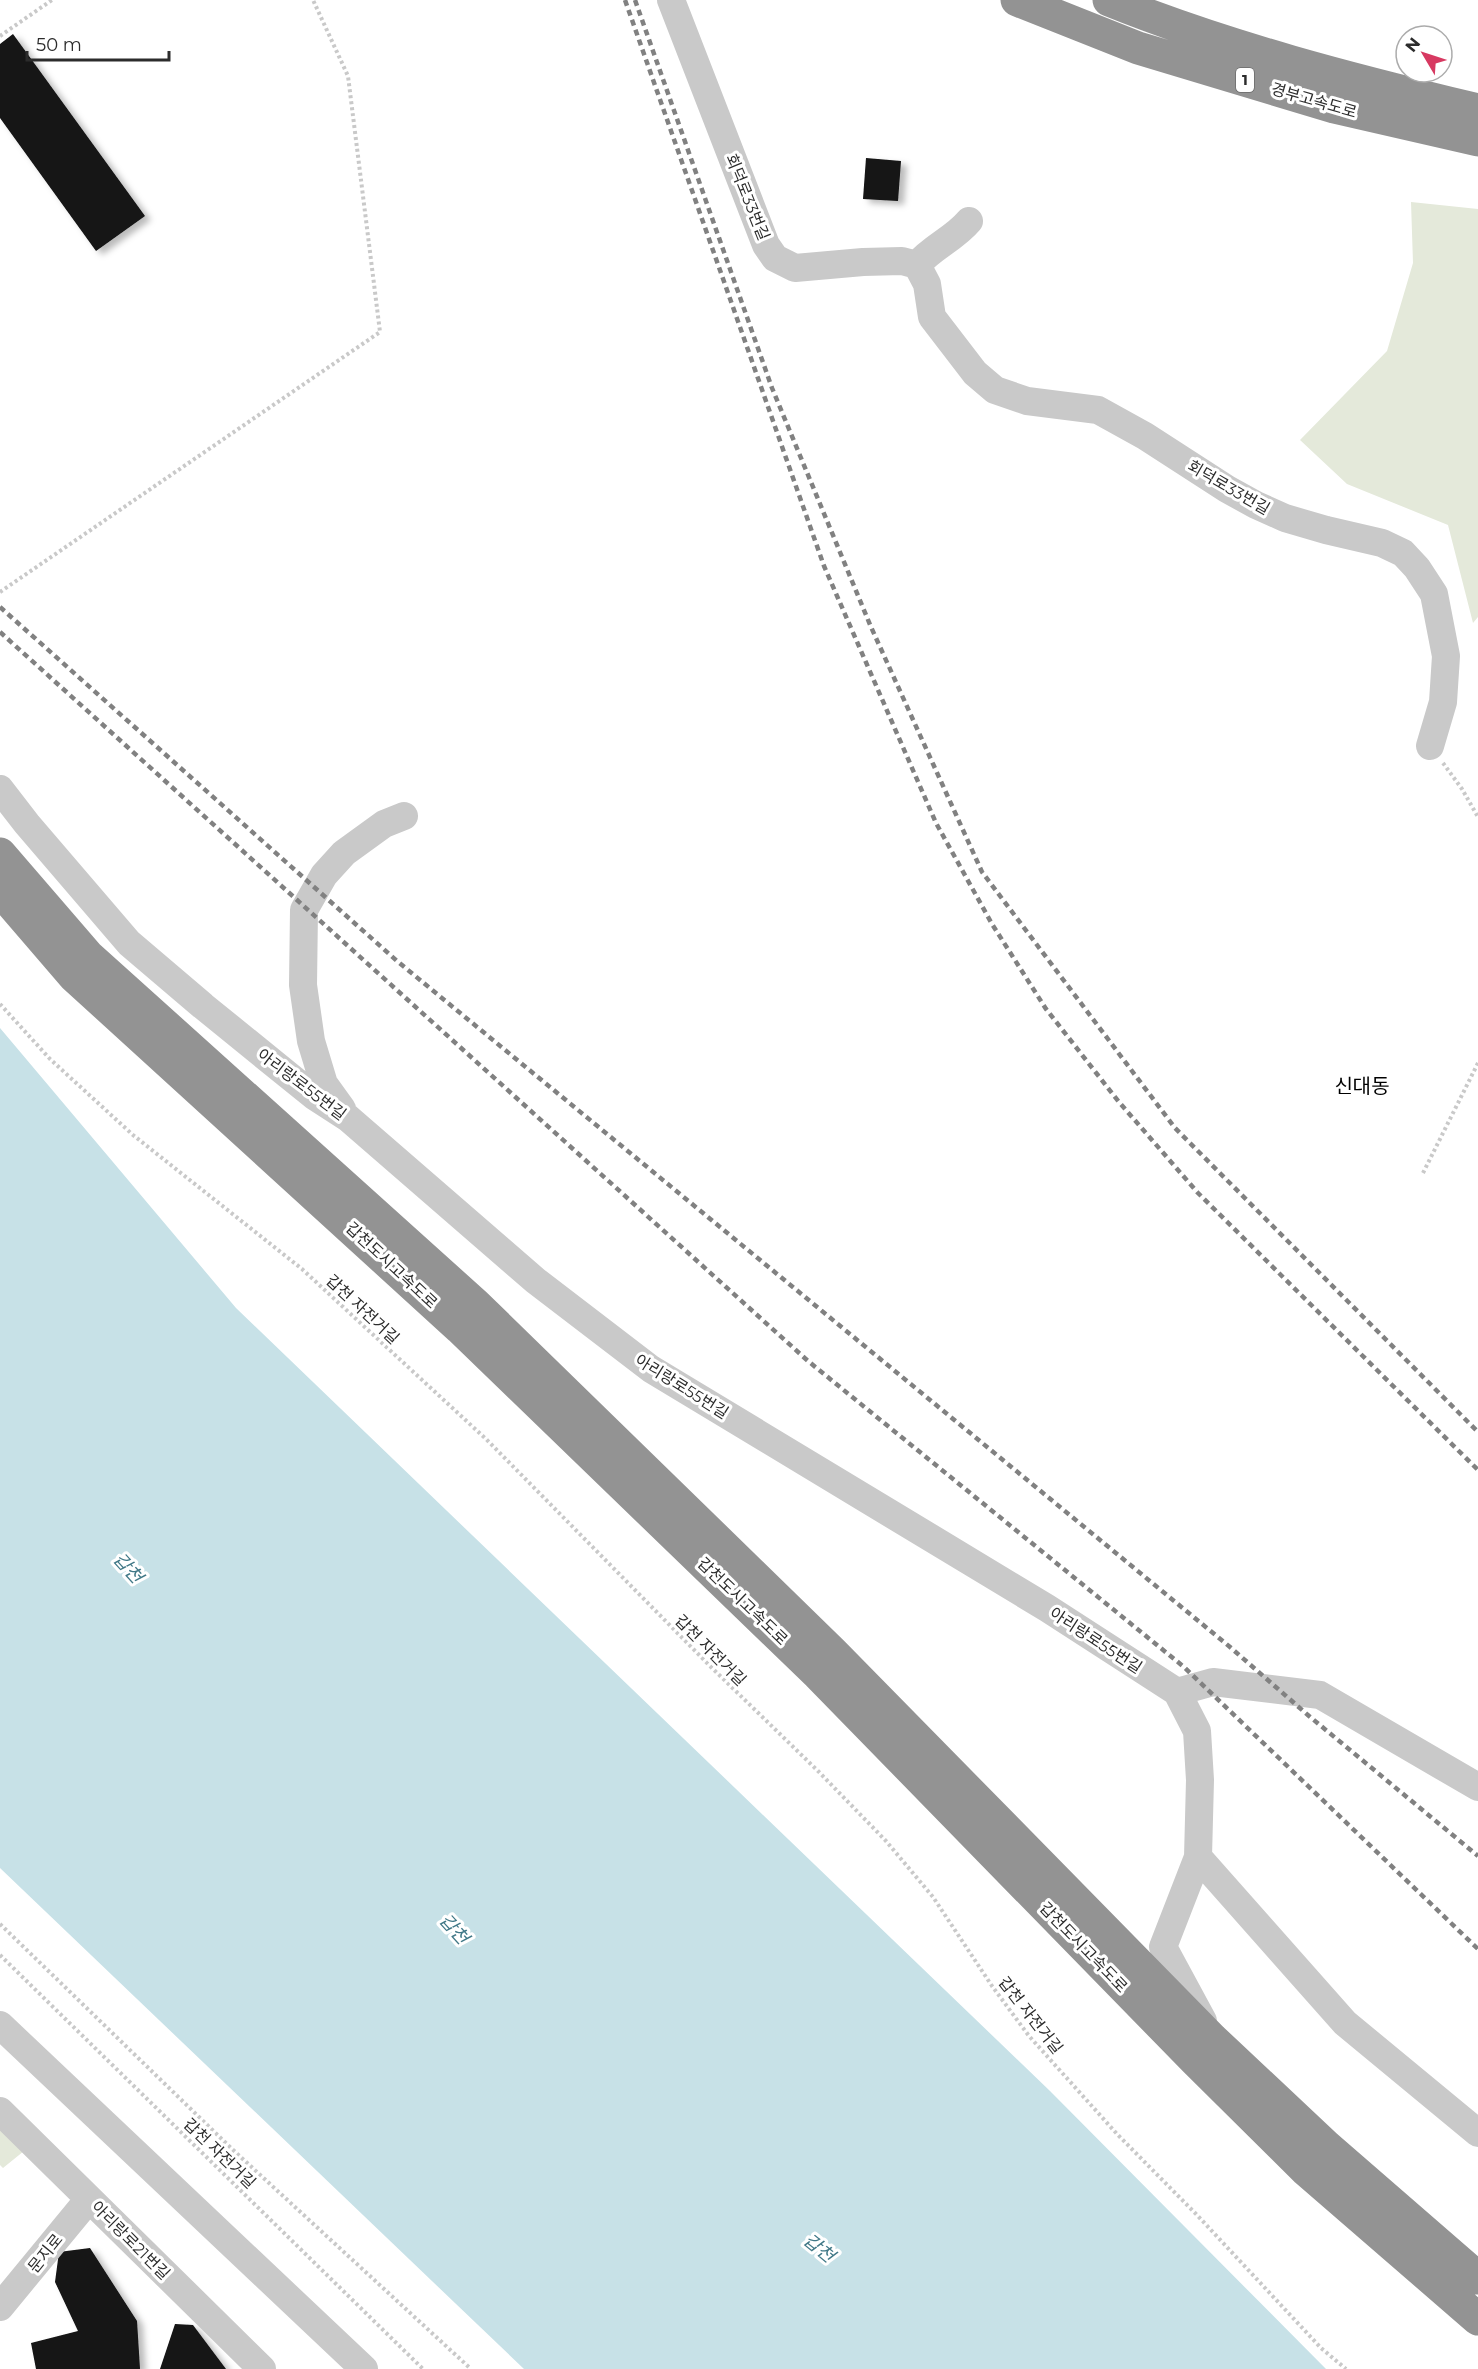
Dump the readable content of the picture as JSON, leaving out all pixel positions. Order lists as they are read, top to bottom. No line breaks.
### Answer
{"streets":{"highway":["1","경부고속도로","갑천도시고속도로"],"street":["회덕로33번길","아리랑로55번길","아리랑로21번길","문지로"],"path":["갑천 자전거길"]},"crossings":[["아리랑로21번길","문지로"]],"districts":["신대동"],"water":["갑천"],"scale_bar":"50 m","north":"top left"}
